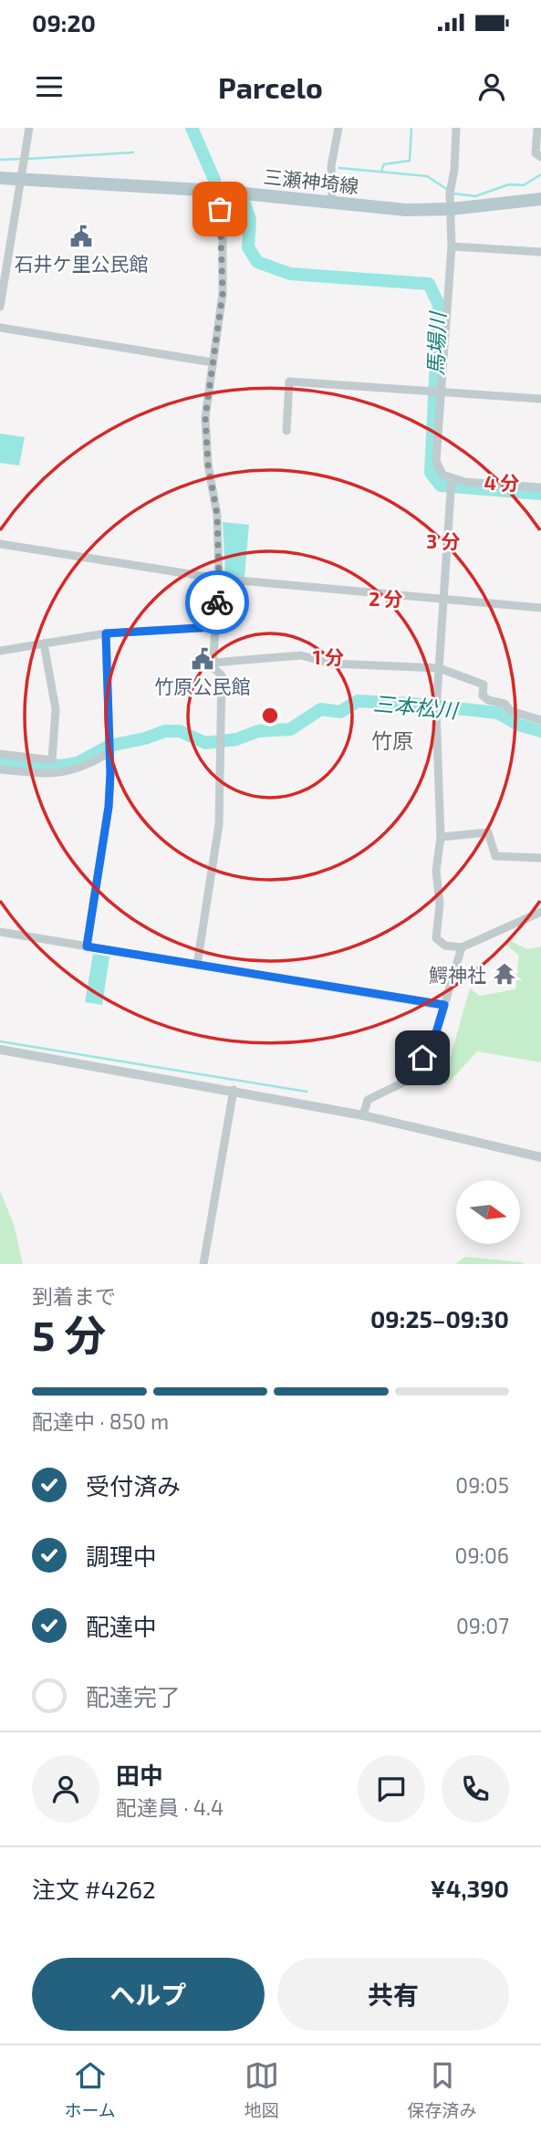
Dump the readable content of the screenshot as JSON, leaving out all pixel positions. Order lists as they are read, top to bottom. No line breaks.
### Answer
{"streets":{"main road":["三瀬神埼線"]},"districts":["竹原"],"water":["馬場川","三本松川"],"places":{"public building":["石井ケ里公民館","竹原公民館"],"temple":["鰐神社"]},"north":"right","page":{"status":"09:20","header":"Parcelo","heading":["5 分","到着まで","09:25–09:30"],"panel":["田中","配達員 · 4.4","注文 #4262","¥4,390"],"bar":"配達中 · 850 m","list":[["受付済み","09:05"],["調理中","09:06"],["配達中","09:07"],"配達完了"],"buttons":["ヘルプ","共有"],"tabs":["ホーム","地図","保存済み"]},"rings":["4 分","3 分","2 分","1 分"]}
